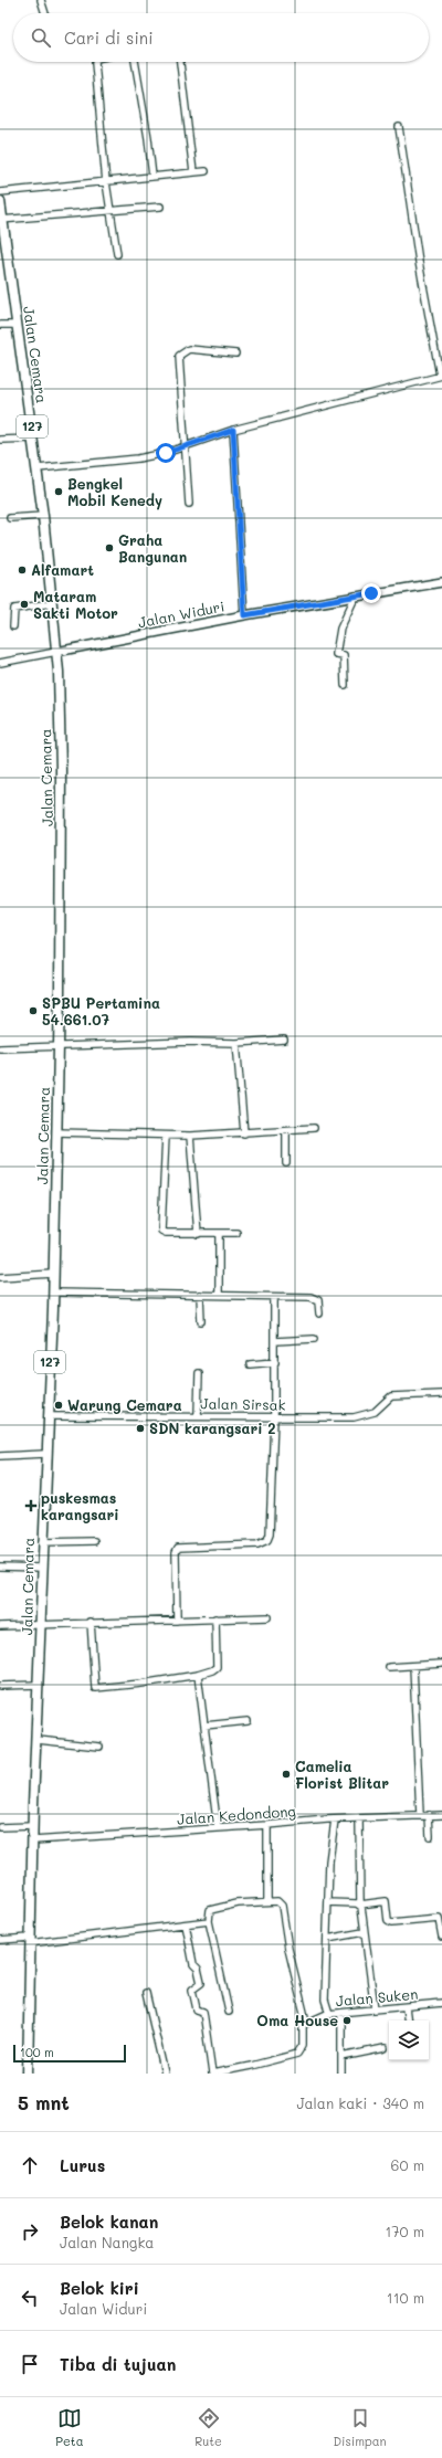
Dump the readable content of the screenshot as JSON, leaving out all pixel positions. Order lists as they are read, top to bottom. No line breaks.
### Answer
{"streets":{"main road":["Jalan Cemara","127","Jalan Widuri"],"street":["Jalan Sirsak","Jalan Kedondong","Jalan Suken"]},"crossings":[["Jalan Cemara","Jalan Widuri"],["Jalan Cemara","Jalan Sirsak"],["Jalan Cemara","Jalan Kedondong"]],"places":{"other":["Bengkel Mobil Kenedy","Graha Bangunan","Alfamart","Mataram Sakti Motor","SPBU Pertamina 54.661.07","Warung Cemara","SDN karangsari 2","Camelia Florist Blitar","Oma House"],"health":["puskesmas karangsari"]},"scale_bar":"100 m","page":{"search":"Cari di sini","scale":"100 m","heading":["5 mnt","Jalan kaki · 340 m"],"list":[["Lurus","60 m"],["Belok kanan","Jalan Nangka","170 m"],["Belok kiri","Jalan Widuri","110 m"],"Tiba di tujuan"],"nav":["Peta","Rute","Disimpan"]}}
